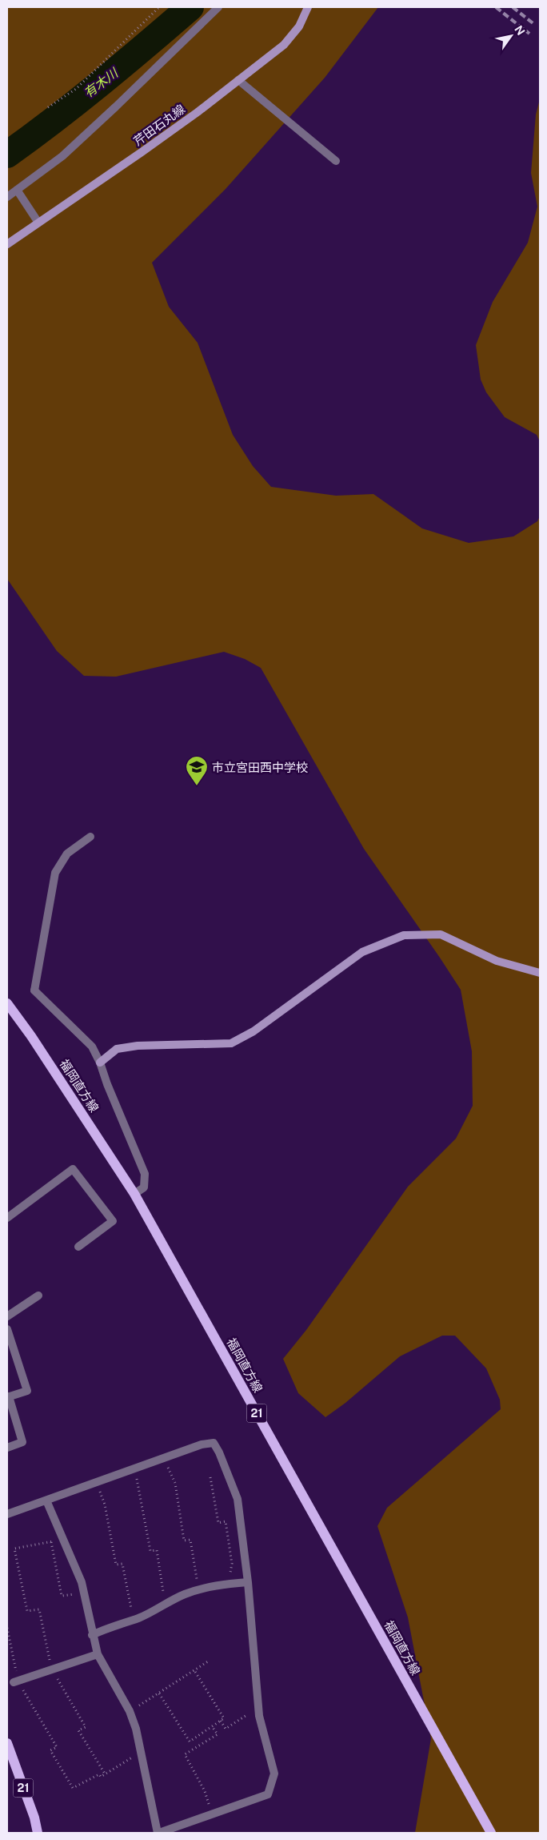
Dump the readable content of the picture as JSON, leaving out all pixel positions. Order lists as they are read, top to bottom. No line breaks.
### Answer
{"streets":{"main road":["福岡直方線","21"],"street":["芹田石丸線"]},"water":["有木川"],"places":{"school or university":["市立宮田西中学校"]},"north":"top right"}
